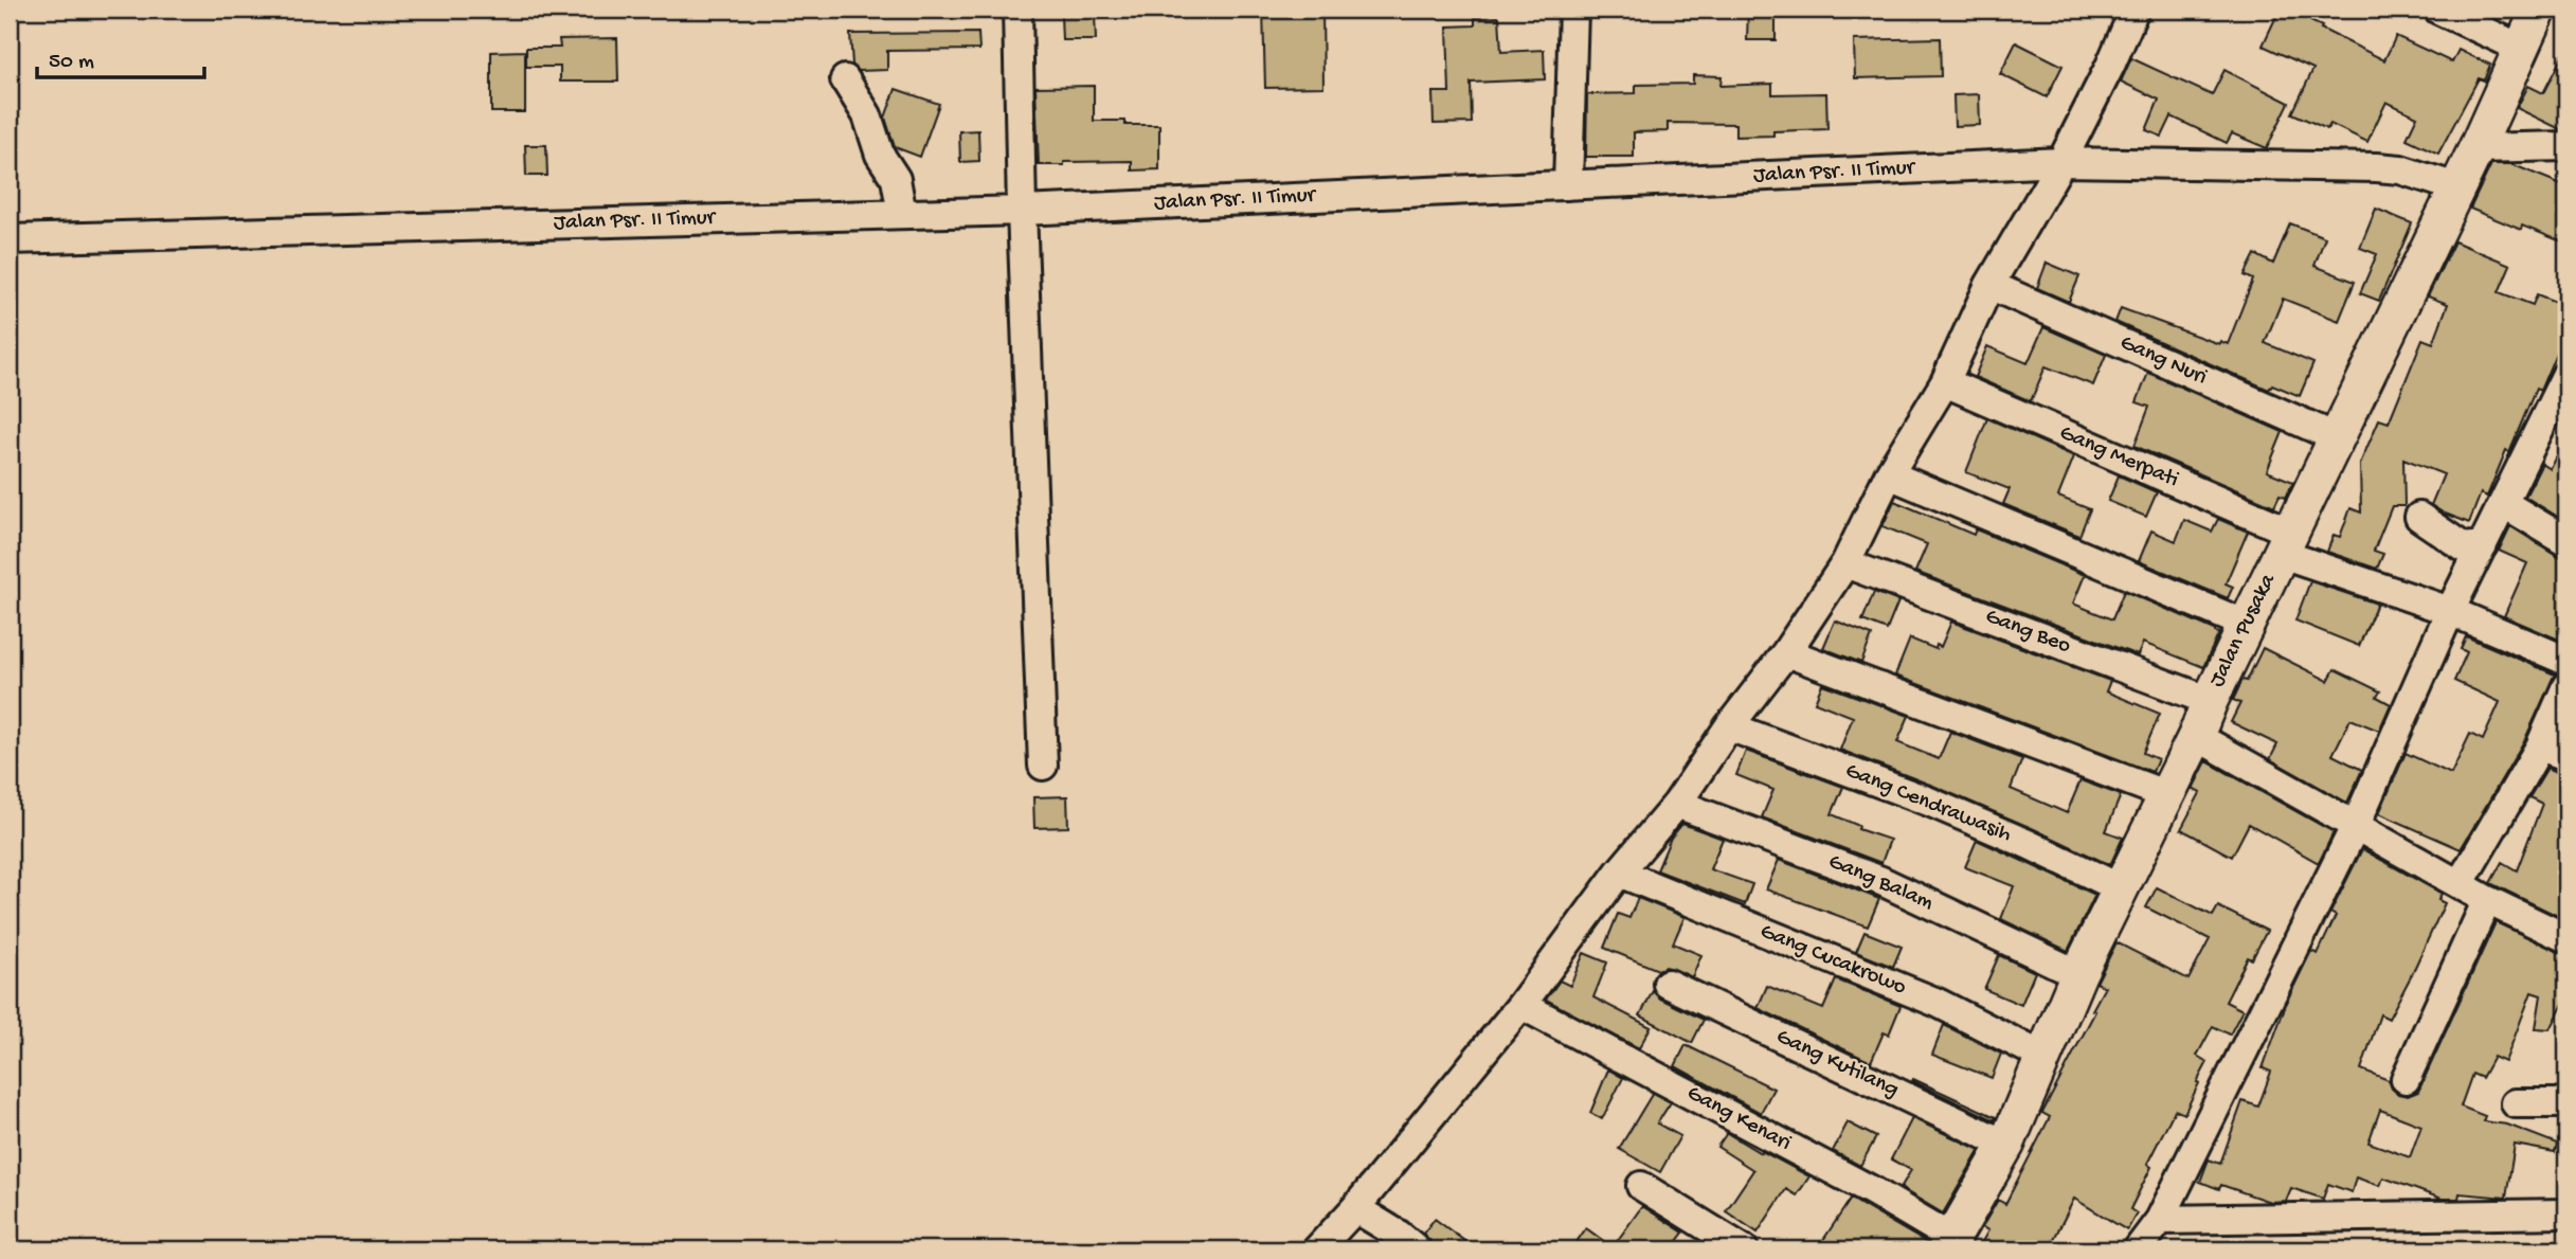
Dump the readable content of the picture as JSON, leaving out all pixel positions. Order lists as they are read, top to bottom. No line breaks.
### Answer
{"streets":{"main road":["Jalan Pusaka"],"street":["Jalan Psr. II Timur","Gang Nuri","Gang Merpati","Gang Beo","Gang Cendrawasih","Gang Balam","Gang Cucakrowo","Gang Kutilang","Gang Kenari"]},"crossings":[["Jalan Psr. II Timur","Jalan Pusaka"],["Gang Nuri","Jalan Pusaka"],["Gang Merpati","Jalan Pusaka"],["Jalan Pusaka","Gang Beo"],["Jalan Pusaka","Gang Cendrawasih"],["Jalan Pusaka","Gang Balam"],["Jalan Pusaka","Gang Cucakrowo"],["Jalan Pusaka","Gang Kutilang"],["Jalan Pusaka","Gang Kenari"]],"scale_bar":"50 m"}
